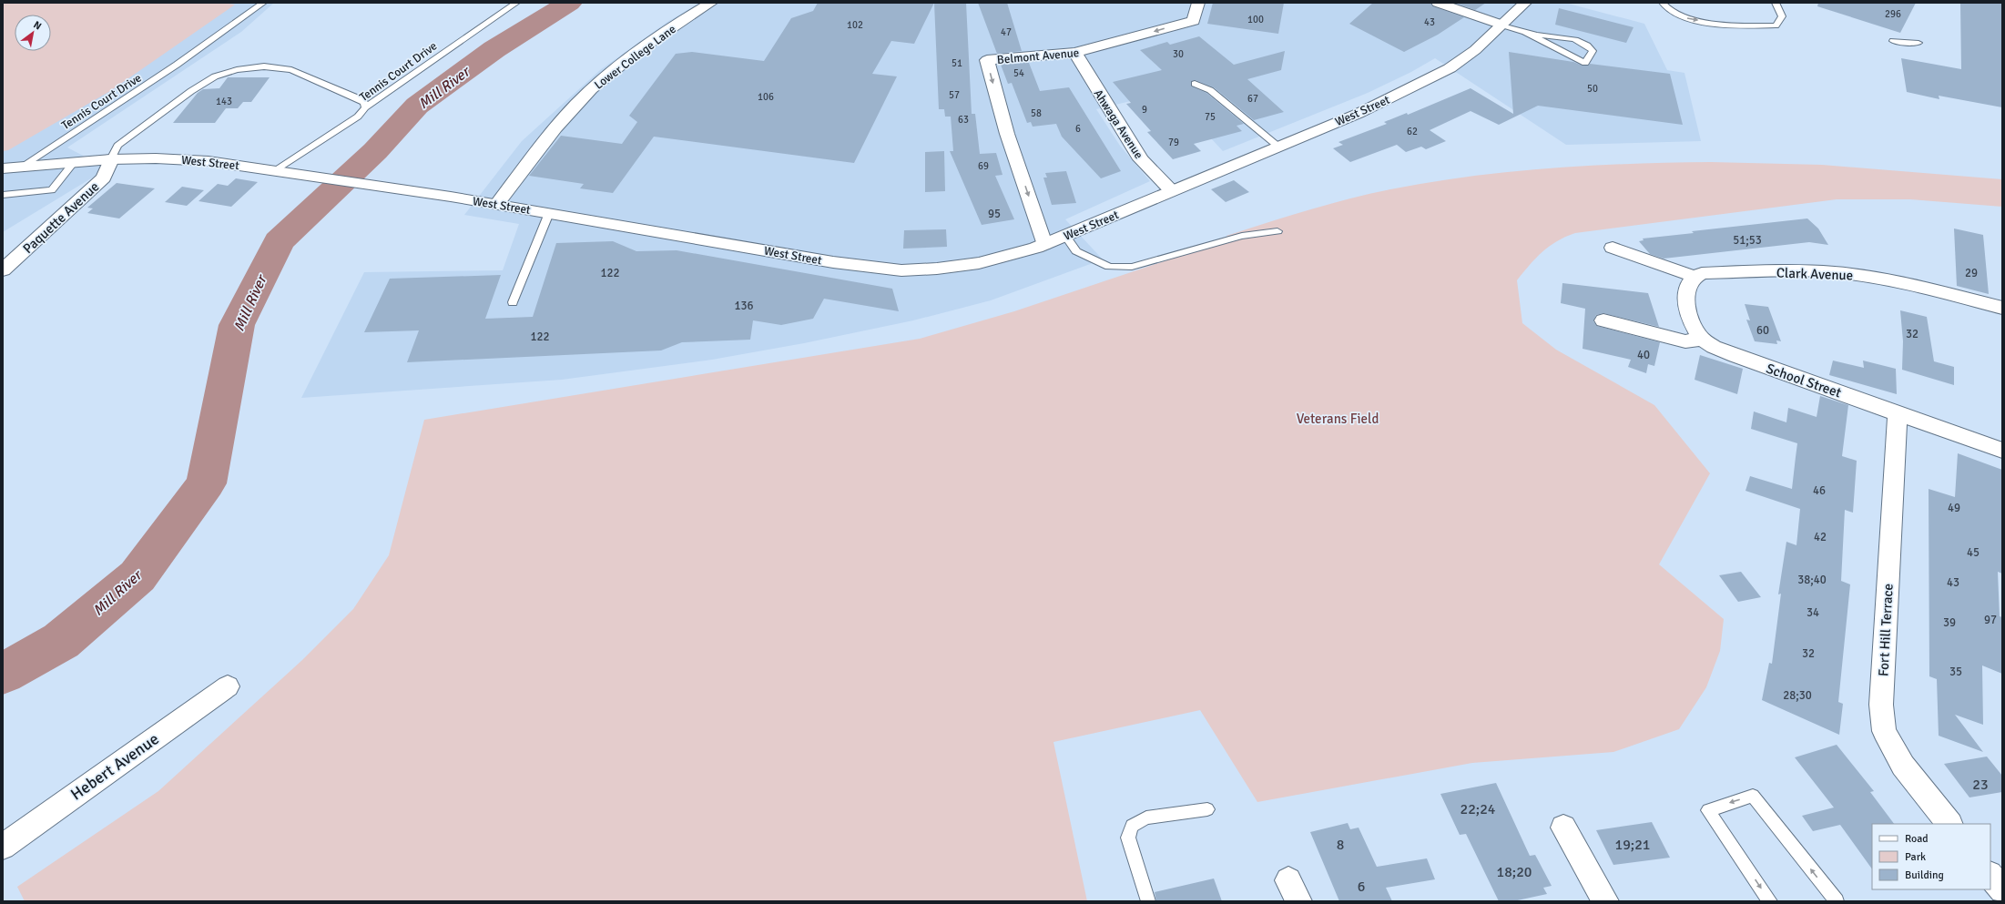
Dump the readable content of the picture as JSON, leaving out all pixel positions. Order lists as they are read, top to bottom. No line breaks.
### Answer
{"streets":{"street":["Belmont Avenue","Lower College Lane","West Street","Ahwaga Avenue","Paquette Avenue","Clark Avenue","School Street","Fort Hill Terrace","Hebert Avenue"],"lane":["Tennis Court Drive"]},"crossings":[["Belmont Avenue","West Street"],["Belmont Avenue","Ahwaga Avenue"],["Lower College Lane","West Street"],["Tennis Court Drive","West Street"],["West Street","Ahwaga Avenue"],["West Street","Paquette Avenue"],["School Street","Fort Hill Terrace"]],"water":["Mill River"],"parks":["Veterans Field"],"house_numbers":["296","100","43","102","47","30","51","54","50","57","106","67","143","9","58","75","63","6","62","79","69","95","51;53","122","29","136","60","32","122","40","46","49","42","45","38;40","43","34","97","39","32","35","28;30","23","22;24","8","19;21","18;20","6"],"legend":["Road","Park","Building"],"north":"top right"}
